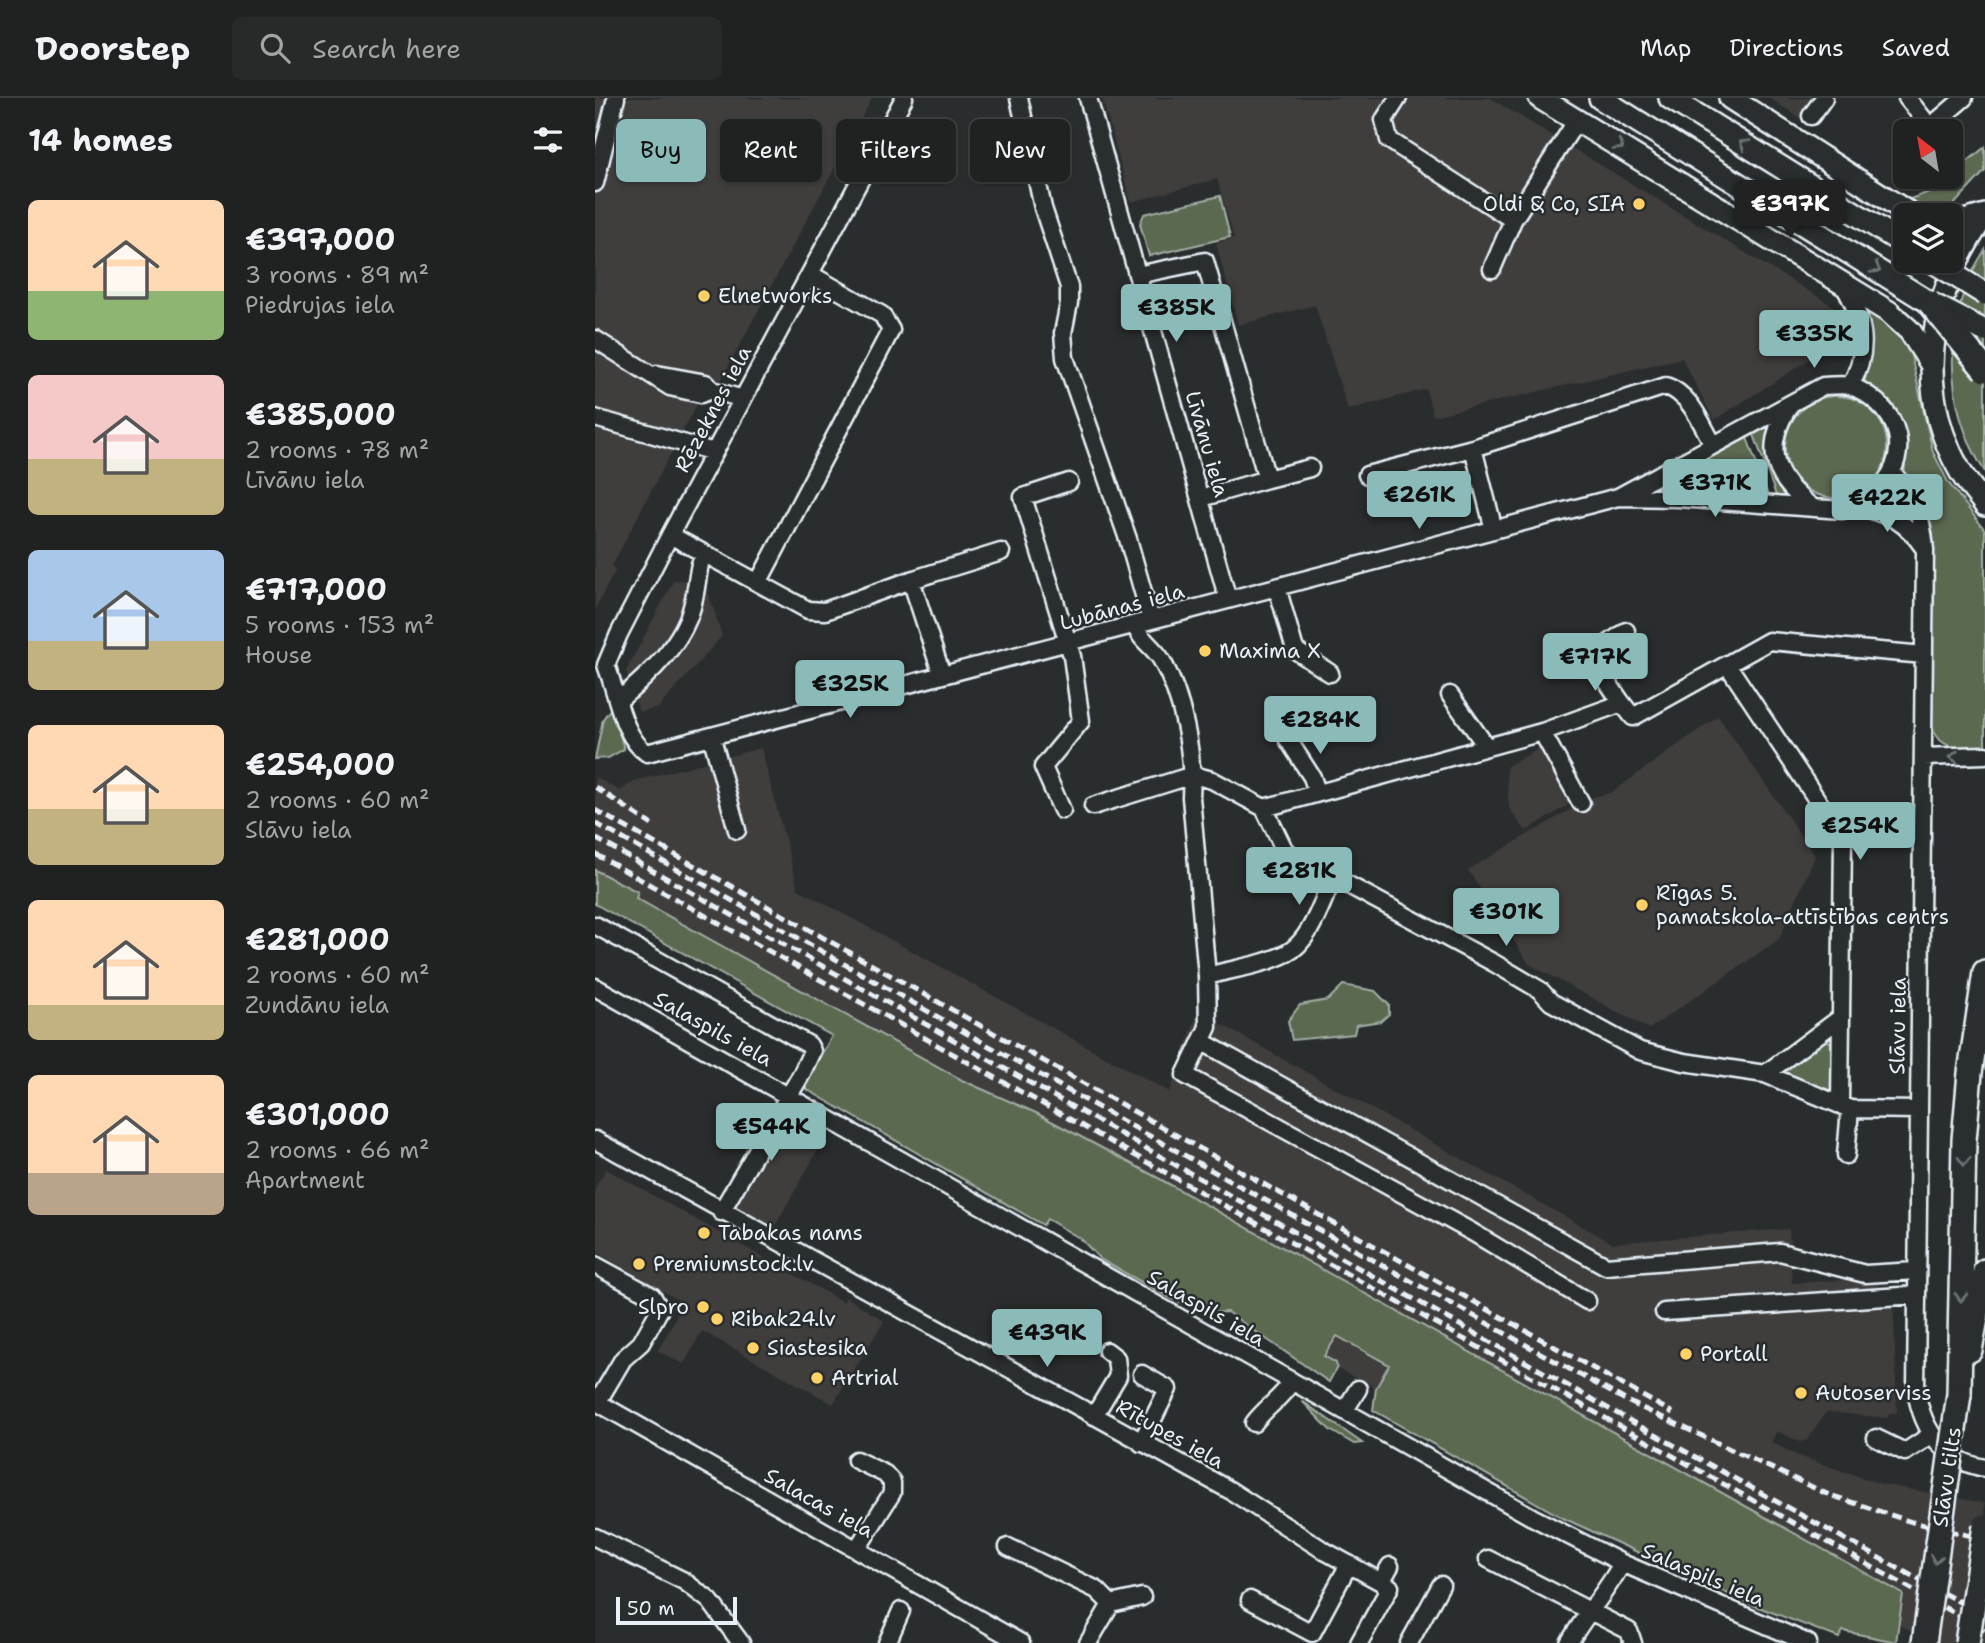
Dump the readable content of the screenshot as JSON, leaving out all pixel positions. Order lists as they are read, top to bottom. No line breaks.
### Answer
{"streets":{"highway":["Slāvu tilts"],"street":["Rēzeknes iela","Līvānu iela","Lubānas iela","Slāvu iela","Salaspils iela","Rītupes iela","Salacas iela"]},"crossings":[["Rēzeknes iela","Lubānas iela"],["Līvānu iela","Lubānas iela"],["Lubānas iela","Slāvu iela"]],"places":["Oldi & Co, SIA","Elnetworks","Maxima X","Rīgas 5. pamatskola-attīstības centrs","Tabakas nams","Premiumstock.lv","Slpro","Ribak24.lv","Siastesika","Portall","Artrial","Autoserviss"],"scale_bar":"50 m","north":"top left","page":{"header":"Doorstep","search":"Search here","nav":["Map","Directions","Saved"],"heading":"14 homes","chip":["Buy","Rent","Filters","New"],"price":["€397K","€385K","€335K","€371K","€261K","€422K","€717K","€325K","€284K","€254K","€281K","€301K","€544K","€439K"],"list":[{"name":"€397,000","note":"3 rooms · 89 m² · Piedrujas iela"},{"name":"€385,000","note":"2 rooms · 78 m² · Līvānu iela"},{"name":"€717,000","note":"5 rooms · 153 m² · House"},{"name":"€254,000","note":"2 rooms · 60 m² · Slāvu iela"},{"name":"€281,000","note":"2 rooms · 60 m² · Zundānu iela"},{"name":"€301,000","note":"2 rooms · 66 m² · Apartment"}],"scale":"50 m"}}
